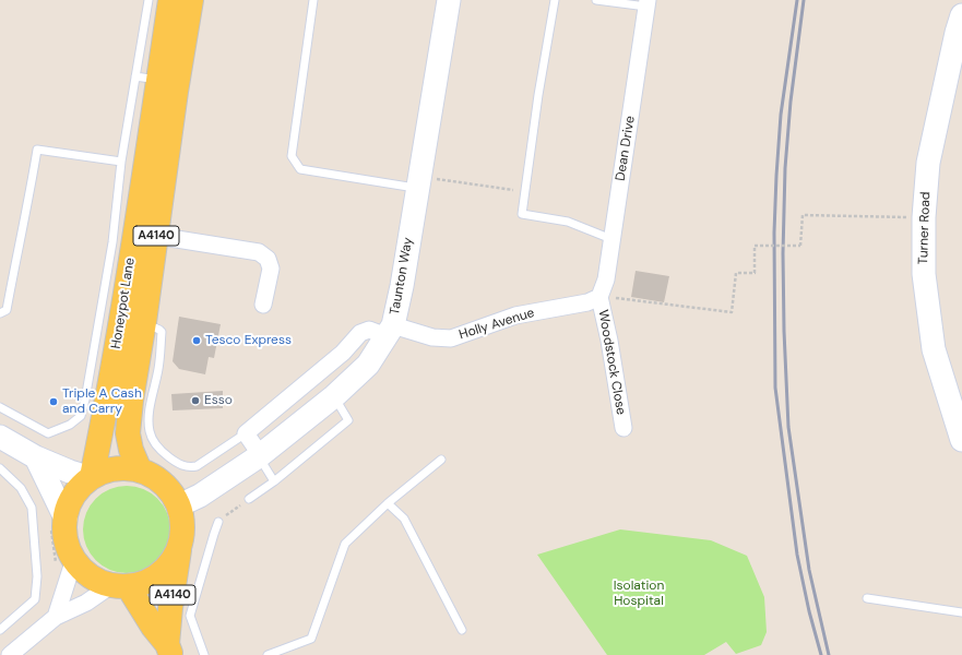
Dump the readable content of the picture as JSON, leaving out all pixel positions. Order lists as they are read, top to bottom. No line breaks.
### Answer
{"streets":{"main road":["A4140","Honeypot Lane"],"street":["Dean Drive","Turner Road","Taunton Way","Holly Avenue","Woodstock Close"]},"crossings":[["Dean Drive","Holly Avenue"],["Dean Drive","Woodstock Close"],["A4140","Taunton Way"],["A4140","Honeypot Lane"],["Taunton Way","Honeypot Lane"],["Taunton Way","Holly Avenue"],["Holly Avenue","Woodstock Close"]],"parks":["Isolation Hospital"],"places":["Tesco Express","Esso","Triple A Cash and Carry"]}
